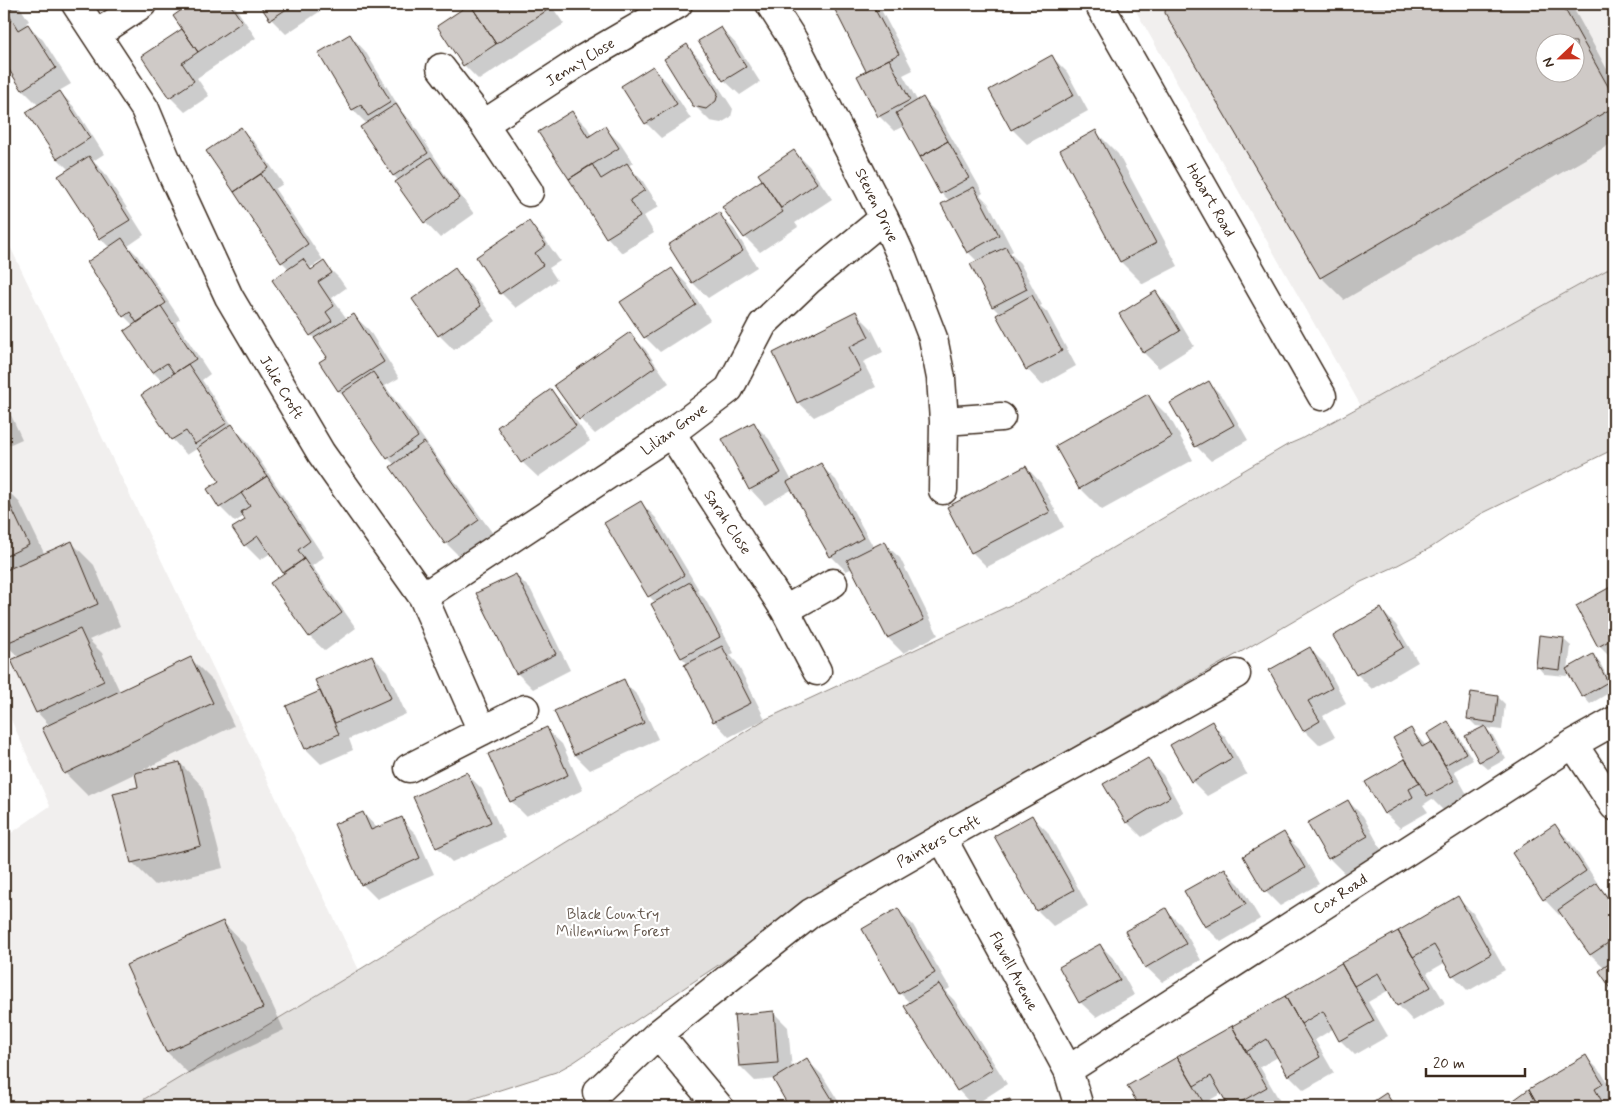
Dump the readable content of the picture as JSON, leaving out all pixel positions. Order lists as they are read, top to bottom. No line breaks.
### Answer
{"streets":{"street":["Jenny Close","Hobart Road","Steven Drive","Julie Croft","Lilian Grove","Sarah Close","Painters Croft","Cox Road","Flavell Avenue"]},"crossings":[["Steven Drive","Lilian Grove"],["Julie Croft","Lilian Grove"],["Lilian Grove","Sarah Close"],["Painters Croft","Flavell Avenue"],["Cox Road","Flavell Avenue"]],"parks":["Black Country Millennium Forest"],"scale_bar":"20 m","north":"left"}
